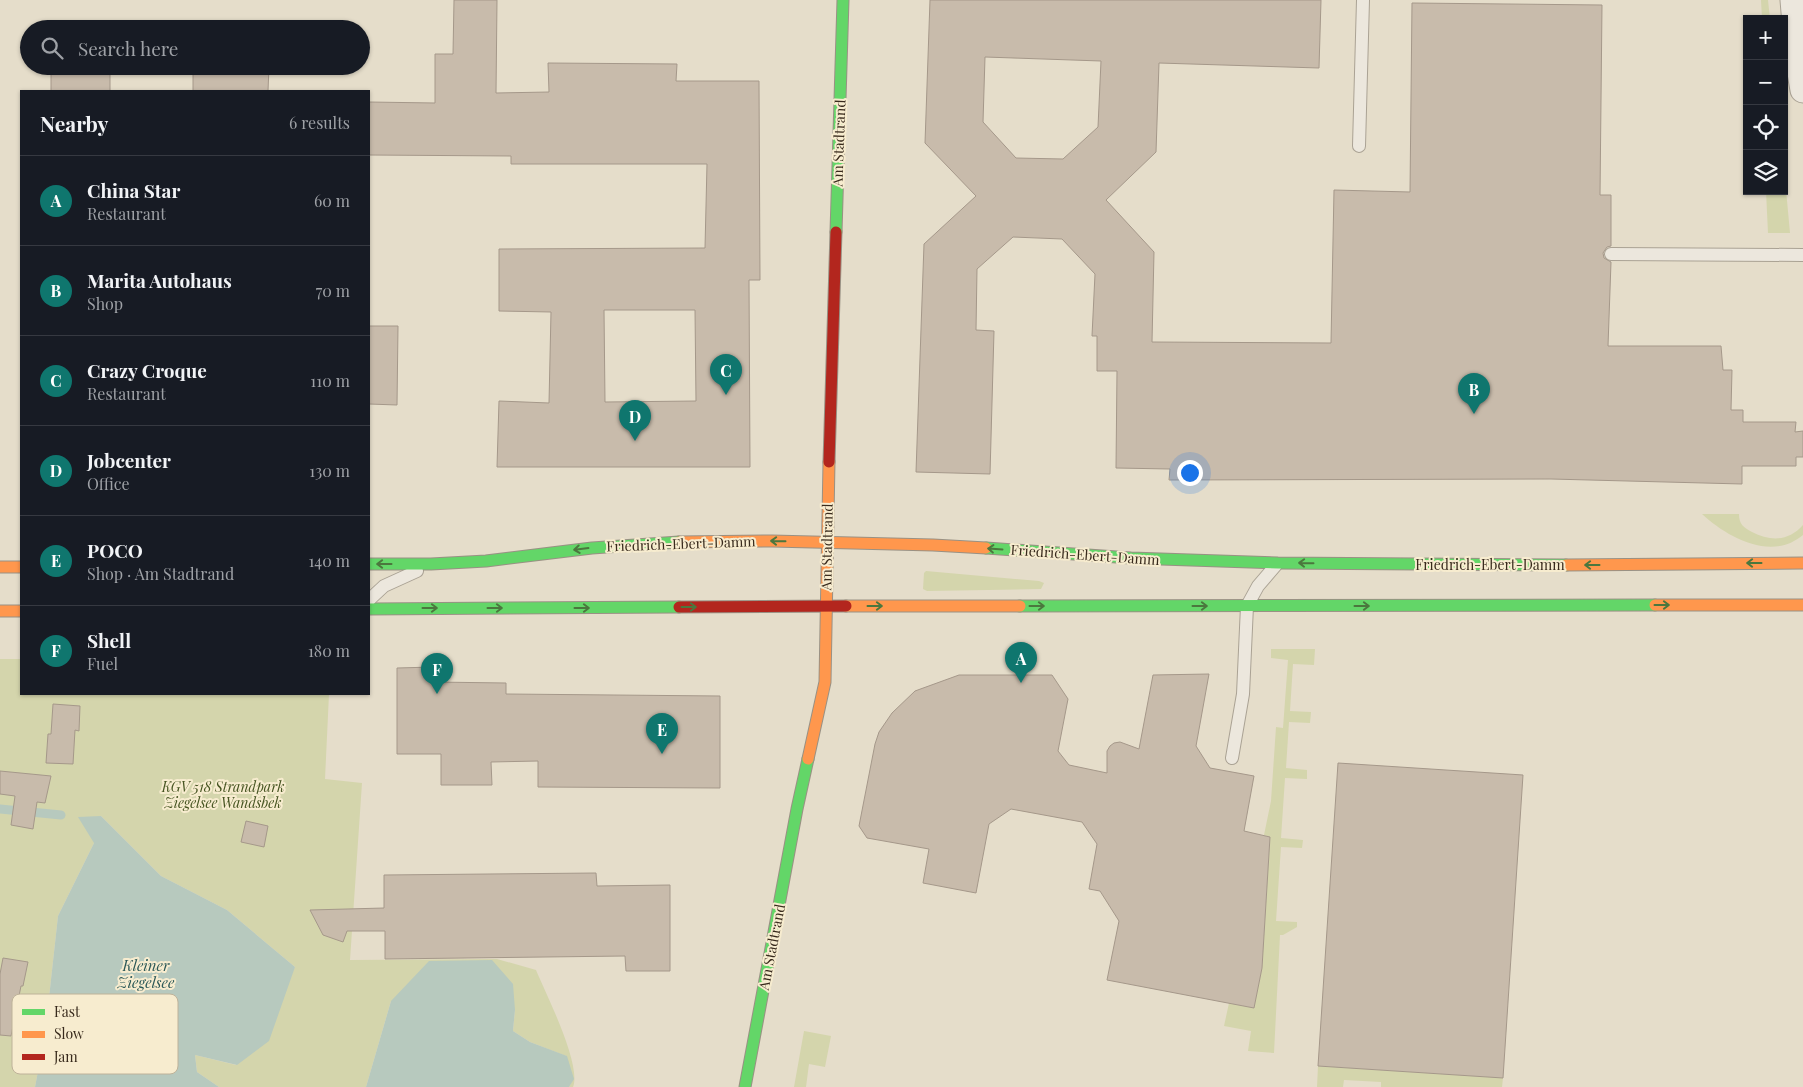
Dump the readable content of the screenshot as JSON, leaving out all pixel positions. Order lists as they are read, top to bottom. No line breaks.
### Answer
{"streets":{"main road":["Am Stadtrand","Friedrich-Ebert-Damm"]},"crossings":[["Am Stadtrand","Friedrich-Ebert-Damm"]],"water":["Kleiner Ziegelsee"],"parks":["KGV 518 Strandpark Ziegelsee Wandsbek"],"legend":["Fast","Slow","Jam"],"page":{"map_buttons":["+","−"],"search":"Search here","heading":["Nearby","6 results"],"list":[{"mark":"A","name":"China Star","note":"Restaurant","value":"60 m"},{"mark":"B","name":"Marita Autohaus","note":"Shop","value":"70 m"},{"mark":"C","name":"Crazy Croque","note":"Restaurant","value":"110 m"},{"mark":"D","name":"Jobcenter","note":"Office","value":"130 m"},{"mark":"E","name":"POCO","note":"Shop · Am Stadtrand","value":"140 m"},{"mark":"F","name":"Shell","note":"Fuel","value":"180 m"}],"pins":["C","B","D","A","F","E"]}}
